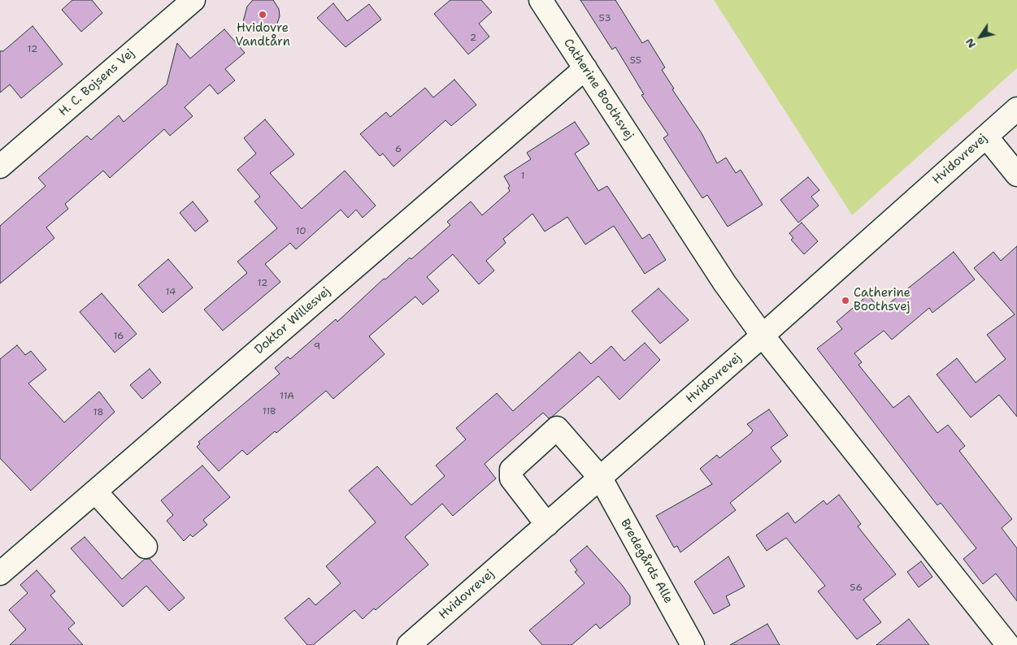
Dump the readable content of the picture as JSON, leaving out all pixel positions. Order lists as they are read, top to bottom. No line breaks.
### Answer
{"streets":{"street":["H. C. Bojsens Vej","Catherine Boothsvej","Hvidovrevej","Doktor Willesvej","Bredegårds Alle"]},"crossings":[["Catherine Boothsvej","Hvidovrevej"],["Catherine Boothsvej","Doktor Willesvej"],["Hvidovrevej","Bredegårds Alle"]],"places":["Hvidovre Vandtårn","Catherine Boothsvej"],"house_numbers":["53","2","12","55","6","1","10","12","14","16","9","11A","11B","18","56"],"north":"bottom left"}
